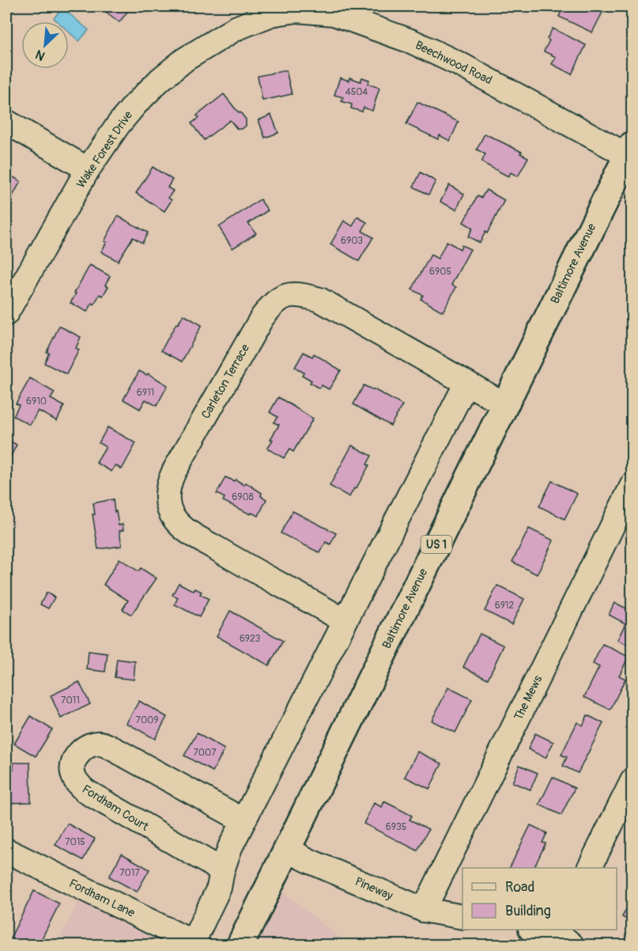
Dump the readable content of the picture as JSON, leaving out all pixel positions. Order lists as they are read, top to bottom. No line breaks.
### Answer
{"streets":{"main road":["Baltimore Avenue","US 1"],"street":["Beechwood Road","Wake Forest Drive","Carleton Terrace","The Mews","Fordham Court","Pineway","Fordham Lane"]},"crossings":[["Beechwood Road","Wake Forest Drive"],["Beechwood Road","Baltimore Avenue"],["Baltimore Avenue","Carleton Terrace"],["Baltimore Avenue","Pineway"],["The Mews","Pineway"]],"house_numbers":["4504","6903","6905","6911","6910","6908","6912","6923","7011","7009","7007","6935","7015","7017"],"legend":["Road","Building"],"north":"bottom left"}
